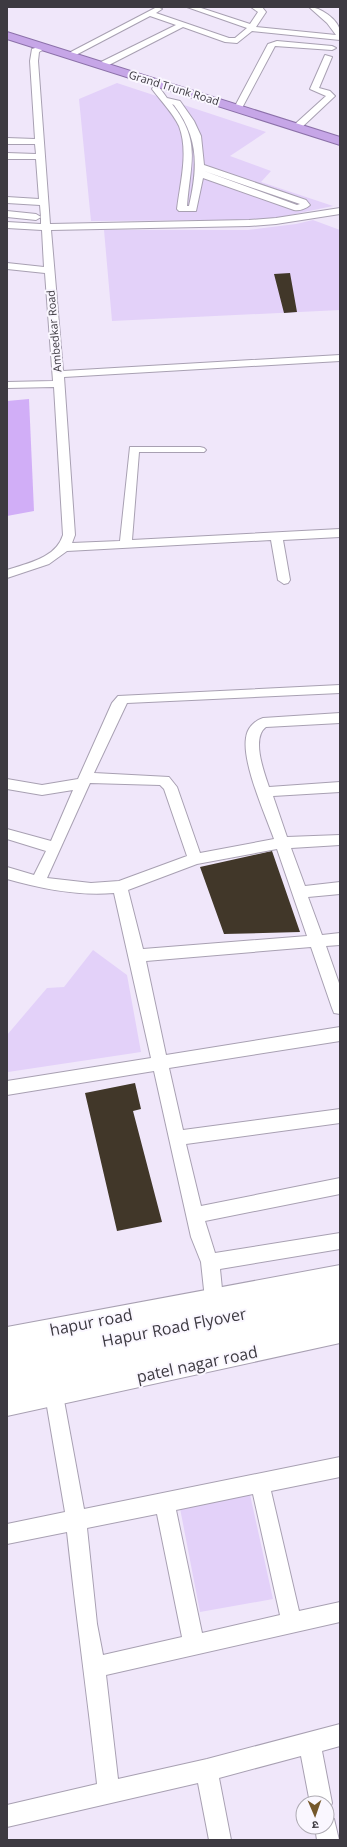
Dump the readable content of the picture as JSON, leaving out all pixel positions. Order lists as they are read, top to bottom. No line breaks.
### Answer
{"streets":{"highway":["Grand Trunk Road"],"main road":["Hapur Road Flyover"],"street":["Ambedkar Road","hapur road","patel nagar road"]},"crossings":[["Grand Trunk Road","Ambedkar Road"]],"north":"bottom"}
